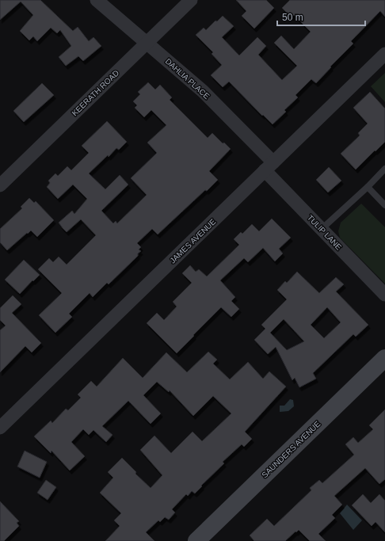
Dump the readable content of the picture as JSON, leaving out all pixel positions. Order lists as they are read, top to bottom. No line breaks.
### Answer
{"streets":{"street":["DAHLIA PLACE","KEERATH ROAD","TULIP LANE","JAMES AVENUE","SAUNDERS AVENUE"]},"crossings":[["DAHLIA PLACE","KEERATH ROAD"],["DAHLIA PLACE","TULIP LANE"],["DAHLIA PLACE","JAMES AVENUE"],["TULIP LANE","JAMES AVENUE"]],"scale_bar":"50 m"}
